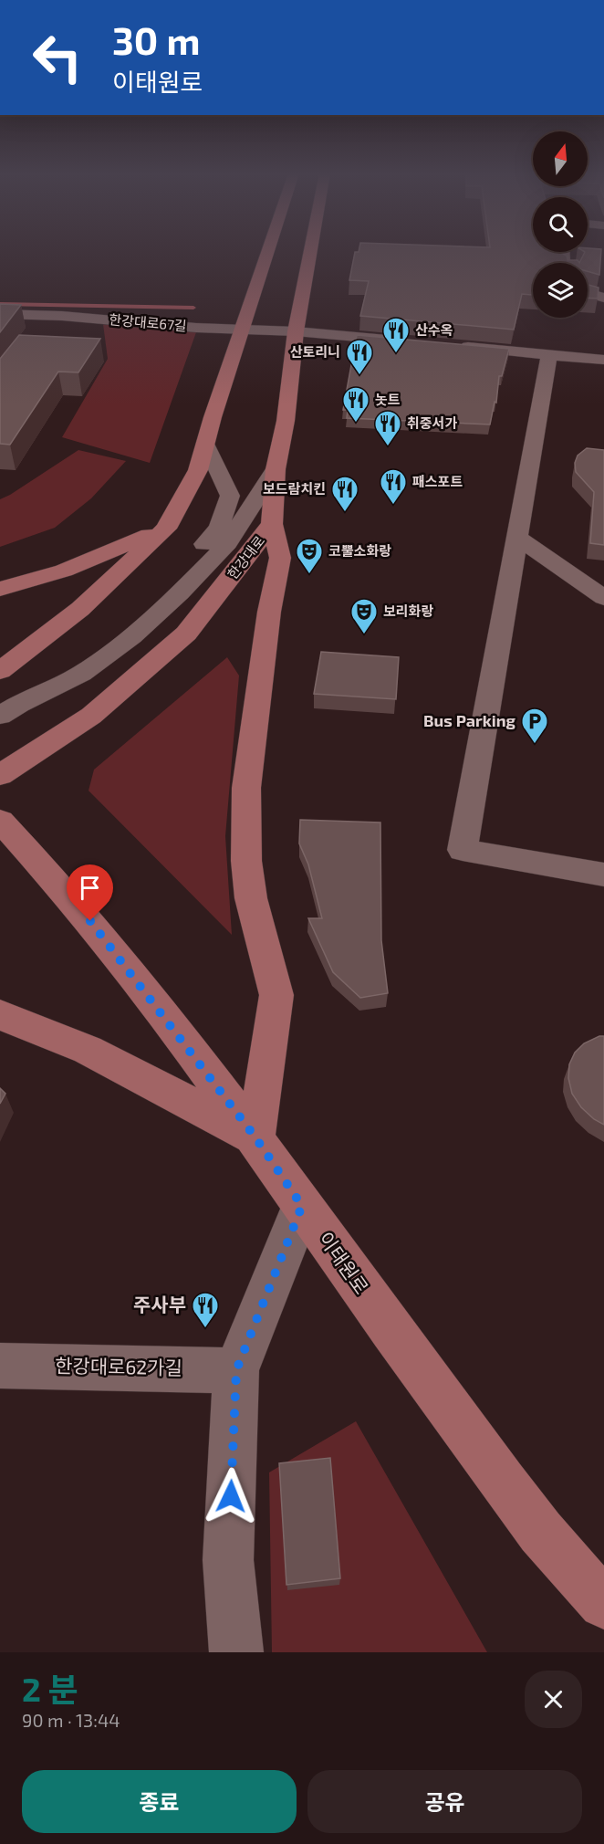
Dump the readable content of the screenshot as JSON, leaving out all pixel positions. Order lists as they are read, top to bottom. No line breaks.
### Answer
{"streets":{"main road":["한강대로","이태원로"],"street":["한강대로67길","한강대로62가길"]},"crossings":[["한강대로67길","한강대로"]],"places":{"restaurant":["산수옥","산토리니","놋트","취중서가","패스포트","보드람치킨","주사부"],"theatre":["코뿔소화랑","보리화랑"],"parking":["Bus Parking"]},"north":"top","page":{"turn":["30 m","이태원로"],"heading":["2 분","90 m · 13:44"],"buttons":["종료","공유"]}}
